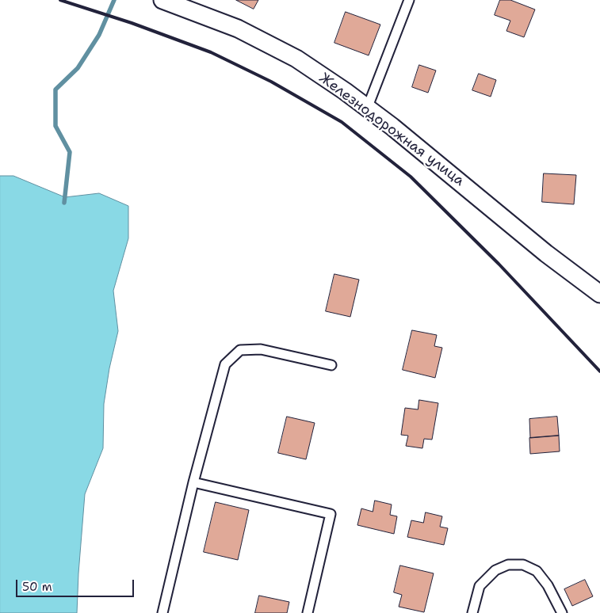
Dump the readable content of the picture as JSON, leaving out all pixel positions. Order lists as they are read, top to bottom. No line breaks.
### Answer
{"streets":{"street":["Железнодорожная улица"]},"scale_bar":"50 m"}
